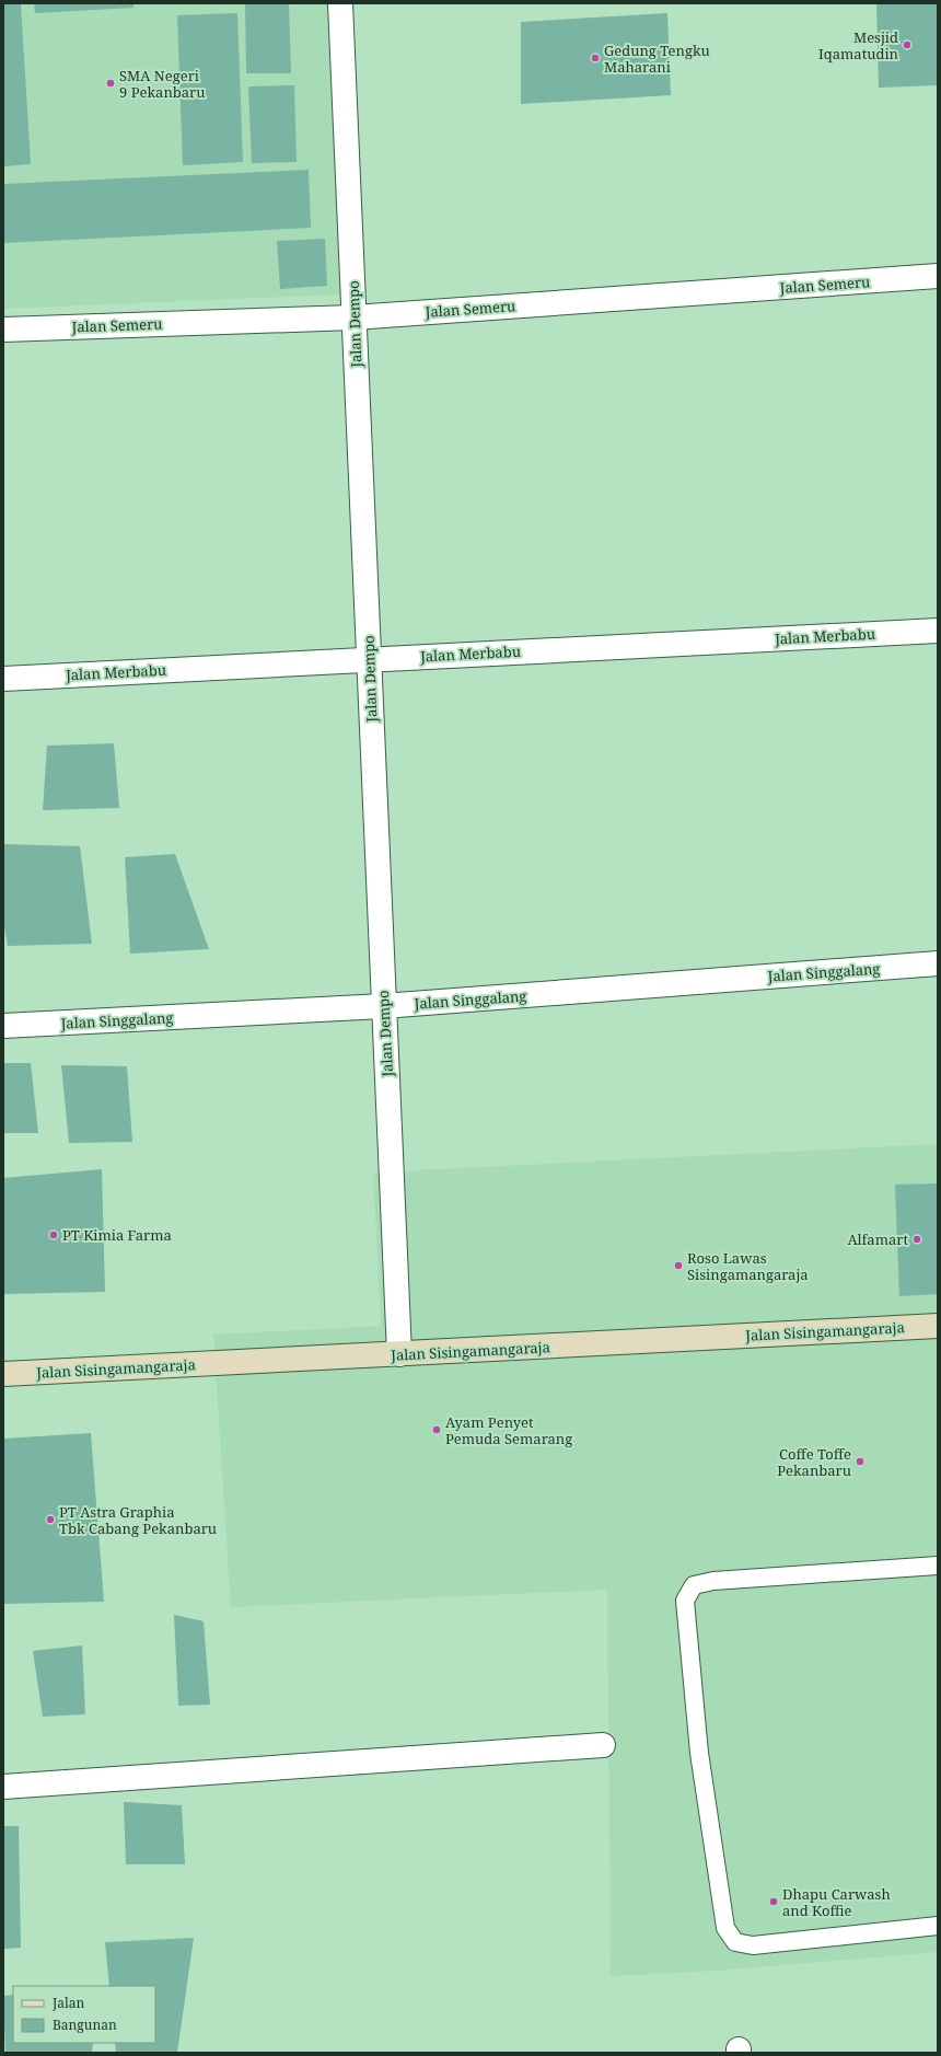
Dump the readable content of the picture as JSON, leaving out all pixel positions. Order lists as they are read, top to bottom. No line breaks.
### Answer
{"streets":{"main road":["Jalan Sisingamangaraja"],"street":["Jalan Semeru","Jalan Dempo","Jalan Merbabu","Jalan Singgalang"]},"crossings":[["Jalan Semeru","Jalan Dempo"],["Jalan Dempo","Jalan Merbabu"],["Jalan Dempo","Jalan Singgalang"],["Jalan Dempo","Jalan Sisingamangaraja"]],"places":["Mesjid Iqamatudin","Gedung Tengku Maharani","SMA Negeri 9 Pekanbaru","PT Kimia Farma","Alfamart","Roso Lawas Sisingamangaraja","Ayam Penyet Pemuda Semarang","Coffe Toffe Pekanbaru","PT Astra Graphia Tbk Cabang Pekanbaru","Dhapu Carwash and Koffie"],"legend":["Jalan","Bangunan"]}
